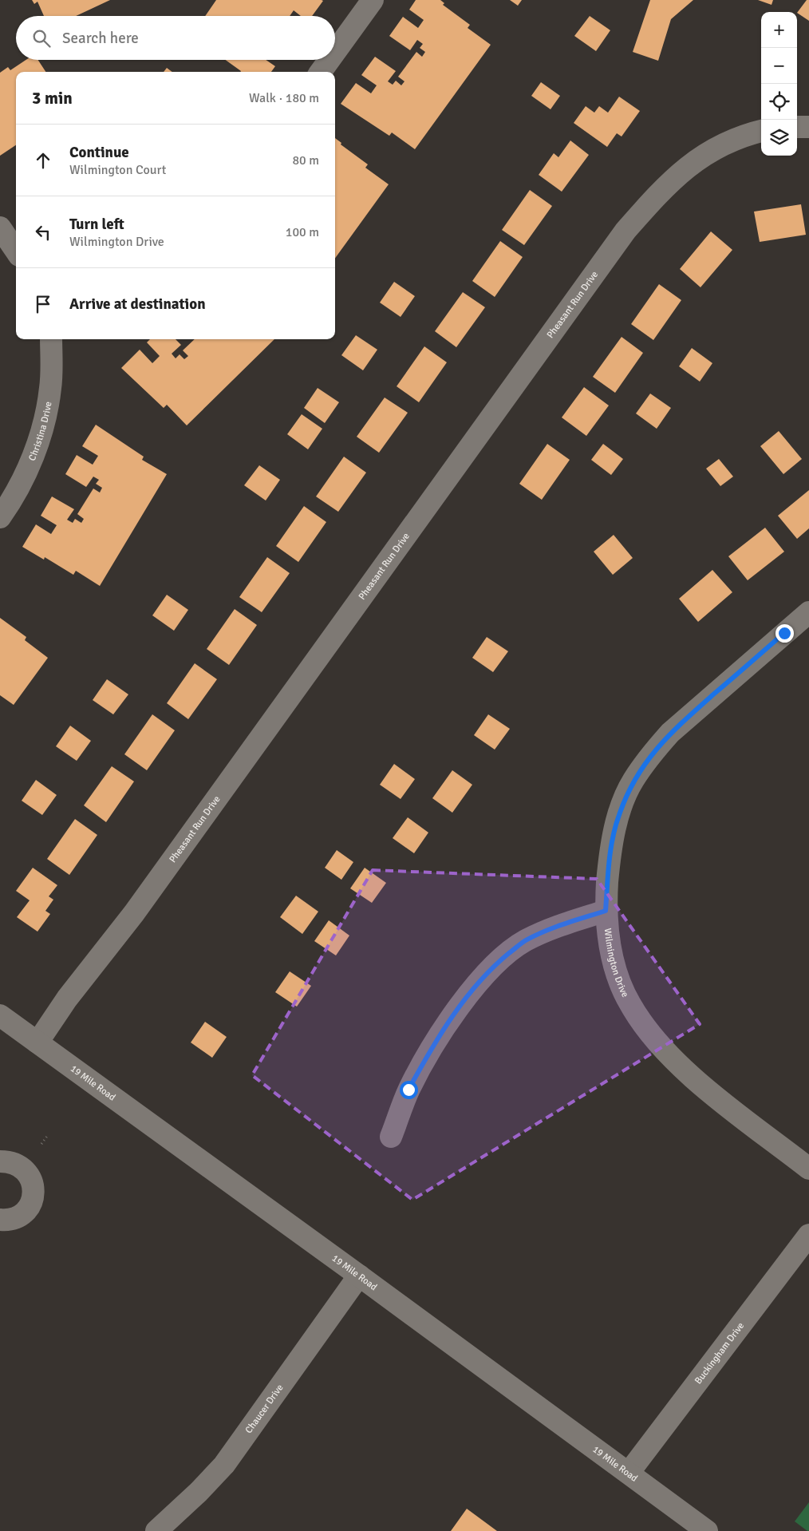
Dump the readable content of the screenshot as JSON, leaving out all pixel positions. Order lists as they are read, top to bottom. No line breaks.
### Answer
{"streets":{"street":["Pheasant Run Drive","Christina Drive","Wilmington Drive","19 Mile Road","Buckingham Drive","Chaucer Drive"]},"crossings":[["Pheasant Run Drive","19 Mile Road"],["19 Mile Road","Buckingham Drive"],["19 Mile Road","Chaucer Drive"]],"page":{"map_buttons":["+","−"],"search":"Search here","heading":["3 min","Walk · 180 m"],"list":[["Continue","Wilmington Court","80 m"],["Turn left","Wilmington Drive","100 m"],"Arrive at destination"]}}
